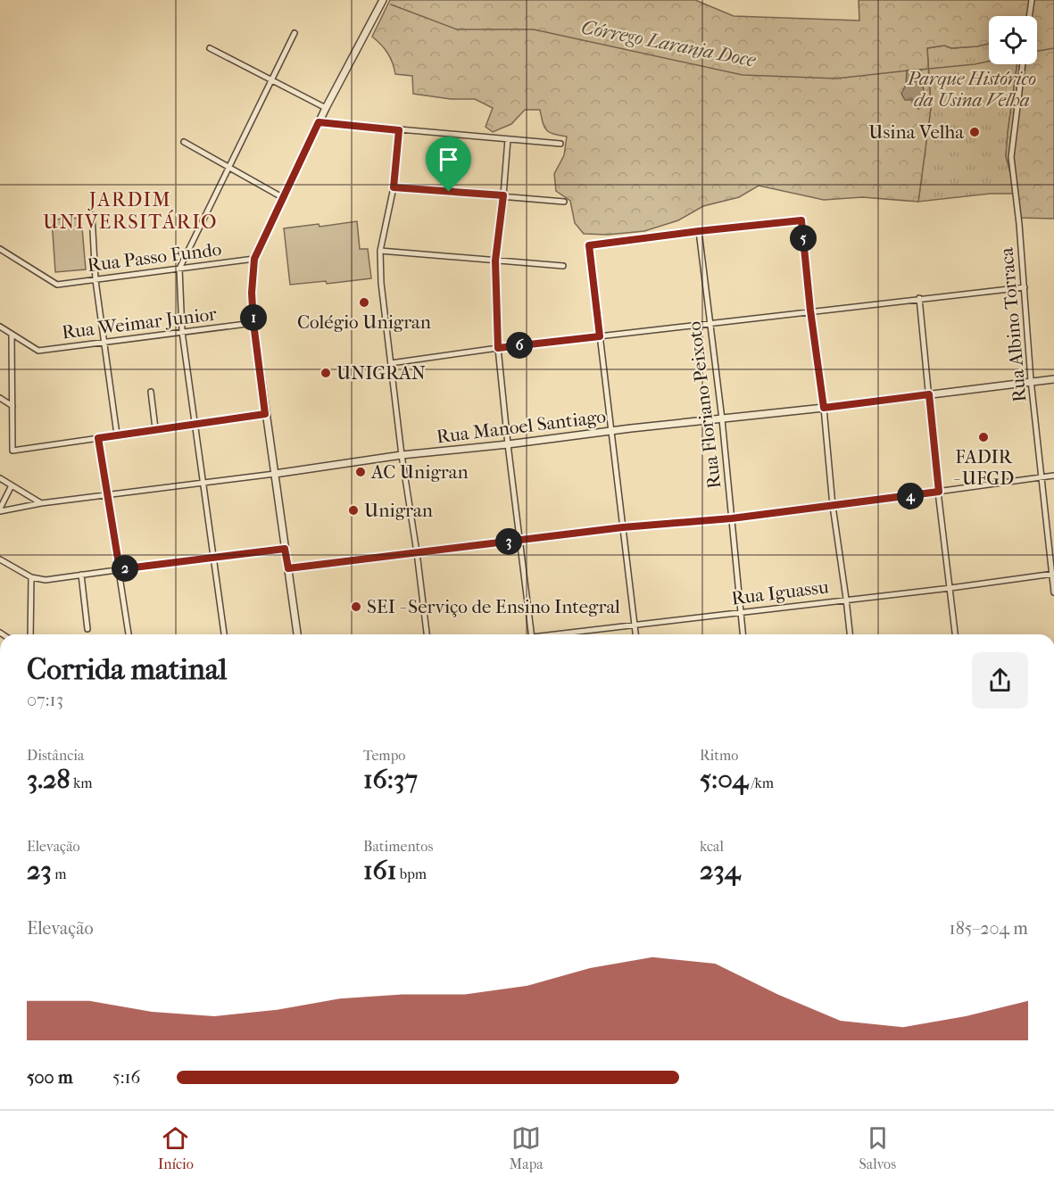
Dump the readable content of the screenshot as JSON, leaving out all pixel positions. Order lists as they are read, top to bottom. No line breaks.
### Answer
{"streets":{"street":["Rua Passo Fundo","Rua Weimar Junior","Rua Albino Torraca","Rua Floriano Peixoto","Rua Manoel Santiago","Rua Iguassu"]},"crossings":[["Rua Albino Torraca","Rua Manoel Santiago"],["Rua Albino Torraca","Rua Iguassu"],["Rua Floriano Peixoto","Rua Manoel Santiago"],["Rua Floriano Peixoto","Rua Iguassu"]],"districts":["JARDIM UNIVERSITÁRIO"],"water":["Córrego Laranja Doce"],"parks":["Parque Histórico da Usina Velha"],"places":["Usina Velha","Colégio Unigran","UNIGRAN","FADIR - UFGD","AC Unigran","Unigran","SEI - Serviço de Ensino Integral"],"page":{"pins":["5","1","6","4","3","2"],"heading":["Corrida matinal","07:13"],"stats":[["Distância","3.28 km"],["Tempo","16:37"],["Ritmo","5:04 /km"],["Elevação","23 m"],["Batimentos","161 bpm"],["kcal","234"]],"chart":["Elevação","185–204 m"],"list":[{"name":"500 m","note":"5:16"}],"tabs":["Início","Mapa","Salvos"]}}
